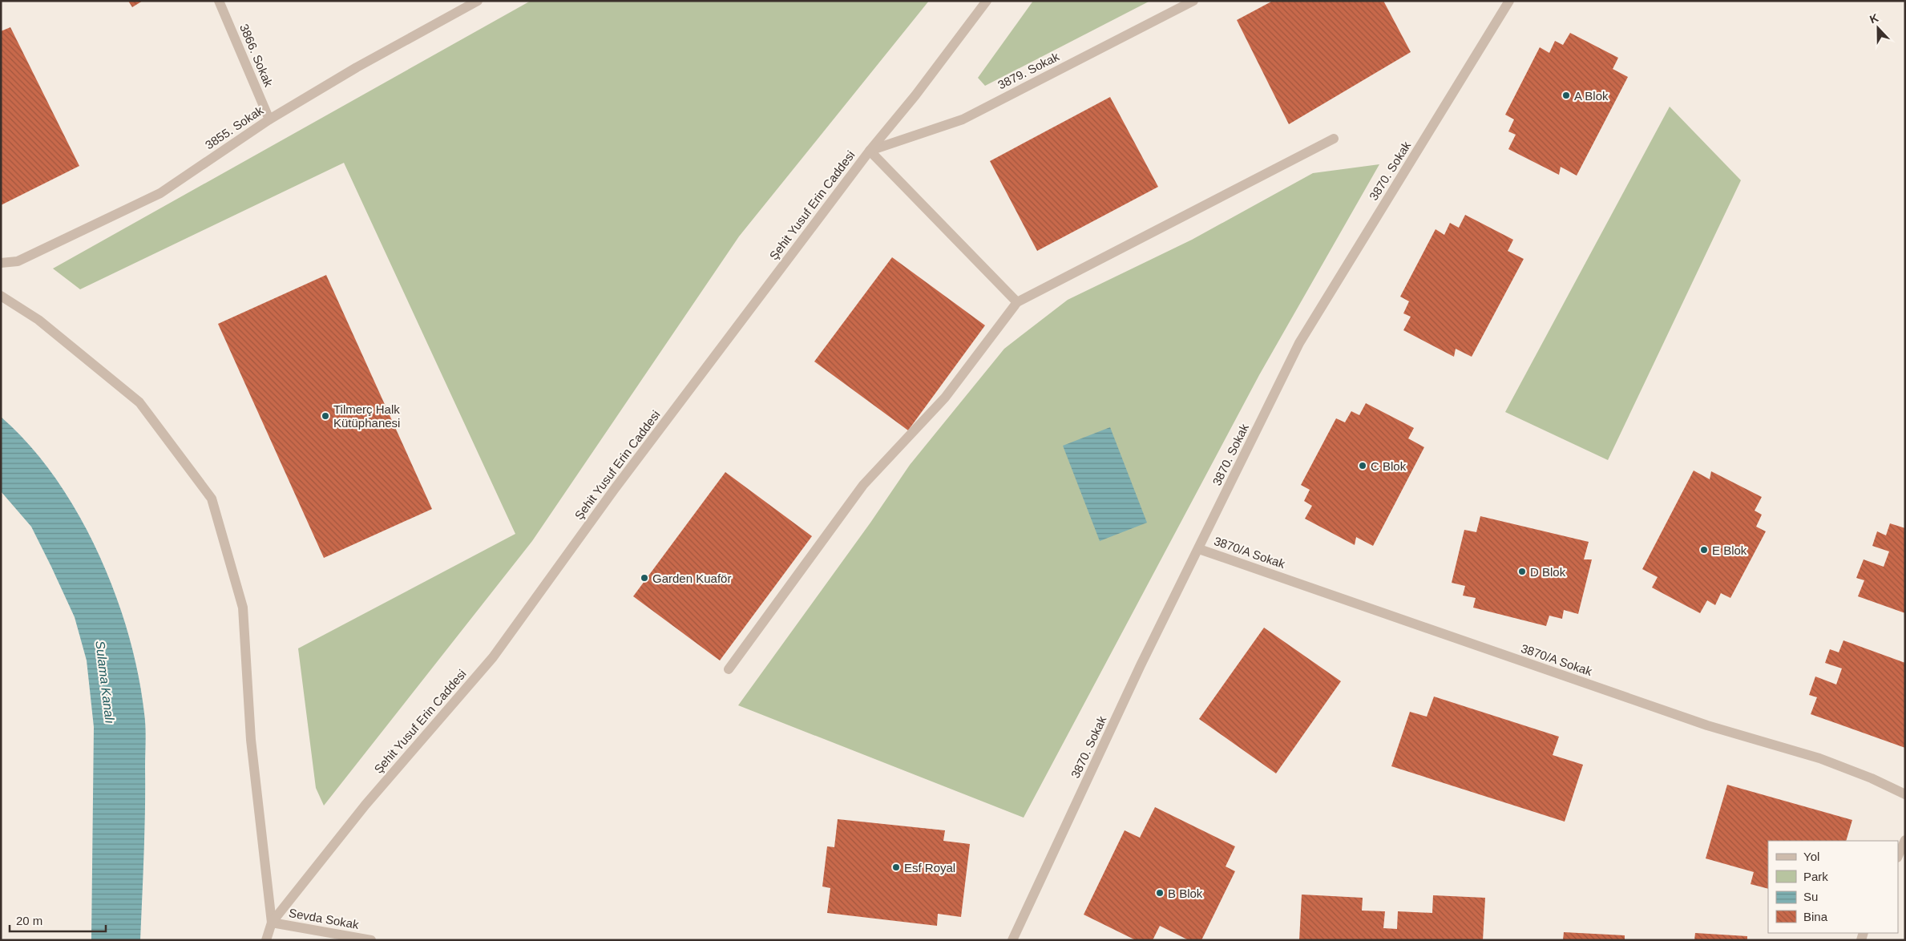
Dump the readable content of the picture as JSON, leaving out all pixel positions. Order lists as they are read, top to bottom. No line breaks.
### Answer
{"streets":{"street":["3866. Sokak","3879. Sokak","3855. Sokak","3870. Sokak","Şehit Yusuf Erin Caddesi","3870/A Sokak","Sevda Sokak"]},"crossings":[["3866. Sokak","3855. Sokak"],["3879. Sokak","Şehit Yusuf Erin Caddesi"],["3870. Sokak","3870/A Sokak"],["Şehit Yusuf Erin Caddesi","Sevda Sokak"]],"water":["Sulama Kanalı"],"places":["A Blok","Tilmerç Halk Kütüphanesi","C Blok","E Blok","D Blok","Garden Kuaför","Esf Royal","B Blok"],"legend":["Yol","Park","Su","Bina"],"scale_bar":"20 m","north":"top"}
